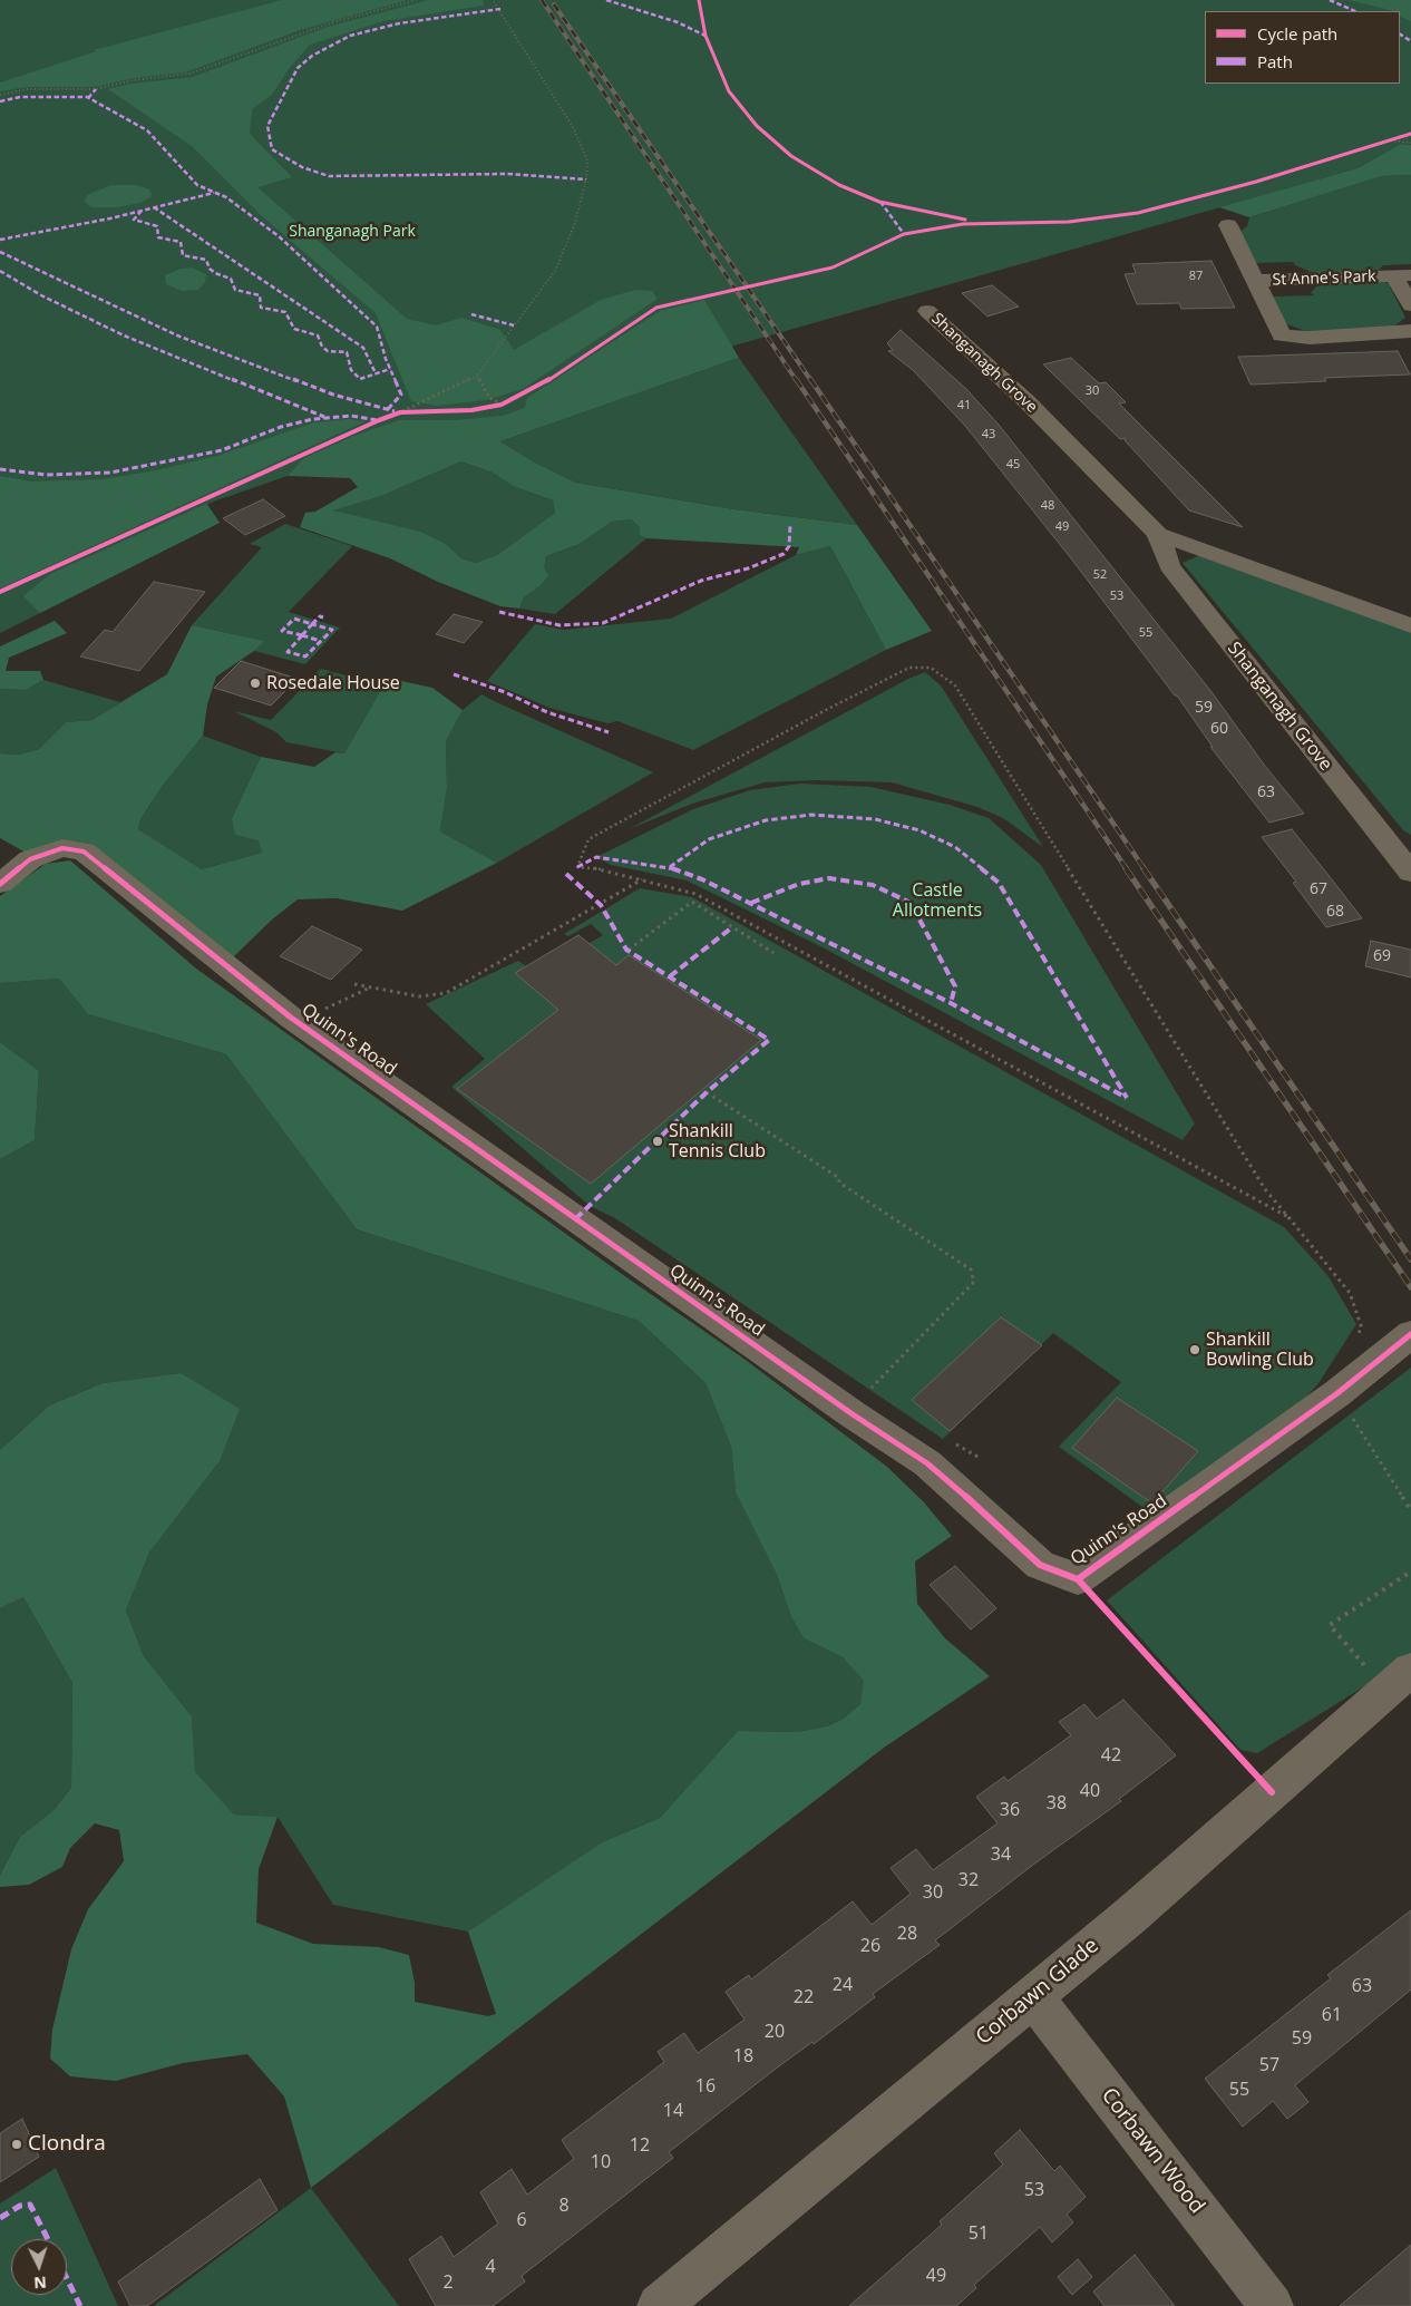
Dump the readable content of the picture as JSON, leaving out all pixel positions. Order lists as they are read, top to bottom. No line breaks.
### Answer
{"streets":{"street":["St Anne's Park","Shanganagh Grove","Quinn's Road","Corbawn Glade","Corbawn Wood"]},"crossings":[["Corbawn Glade","Corbawn Wood"]],"parks":["Shanganagh Park","Castle Allotments"],"places":["Rosedale House","Shankill Tennis Club","Shankill Bowling Club","Clondra"],"house_numbers":["87","30","41","43","45","48","49","52","53","55","59","60","63","67","68","69","42","40","38","36","34","32","30","28","26","24","63","22","61","20","59","18","57","16","55","14","12","10","53","8","6","51","4","49","2"],"legend":["Cycle path","Path"],"north":"bottom"}
